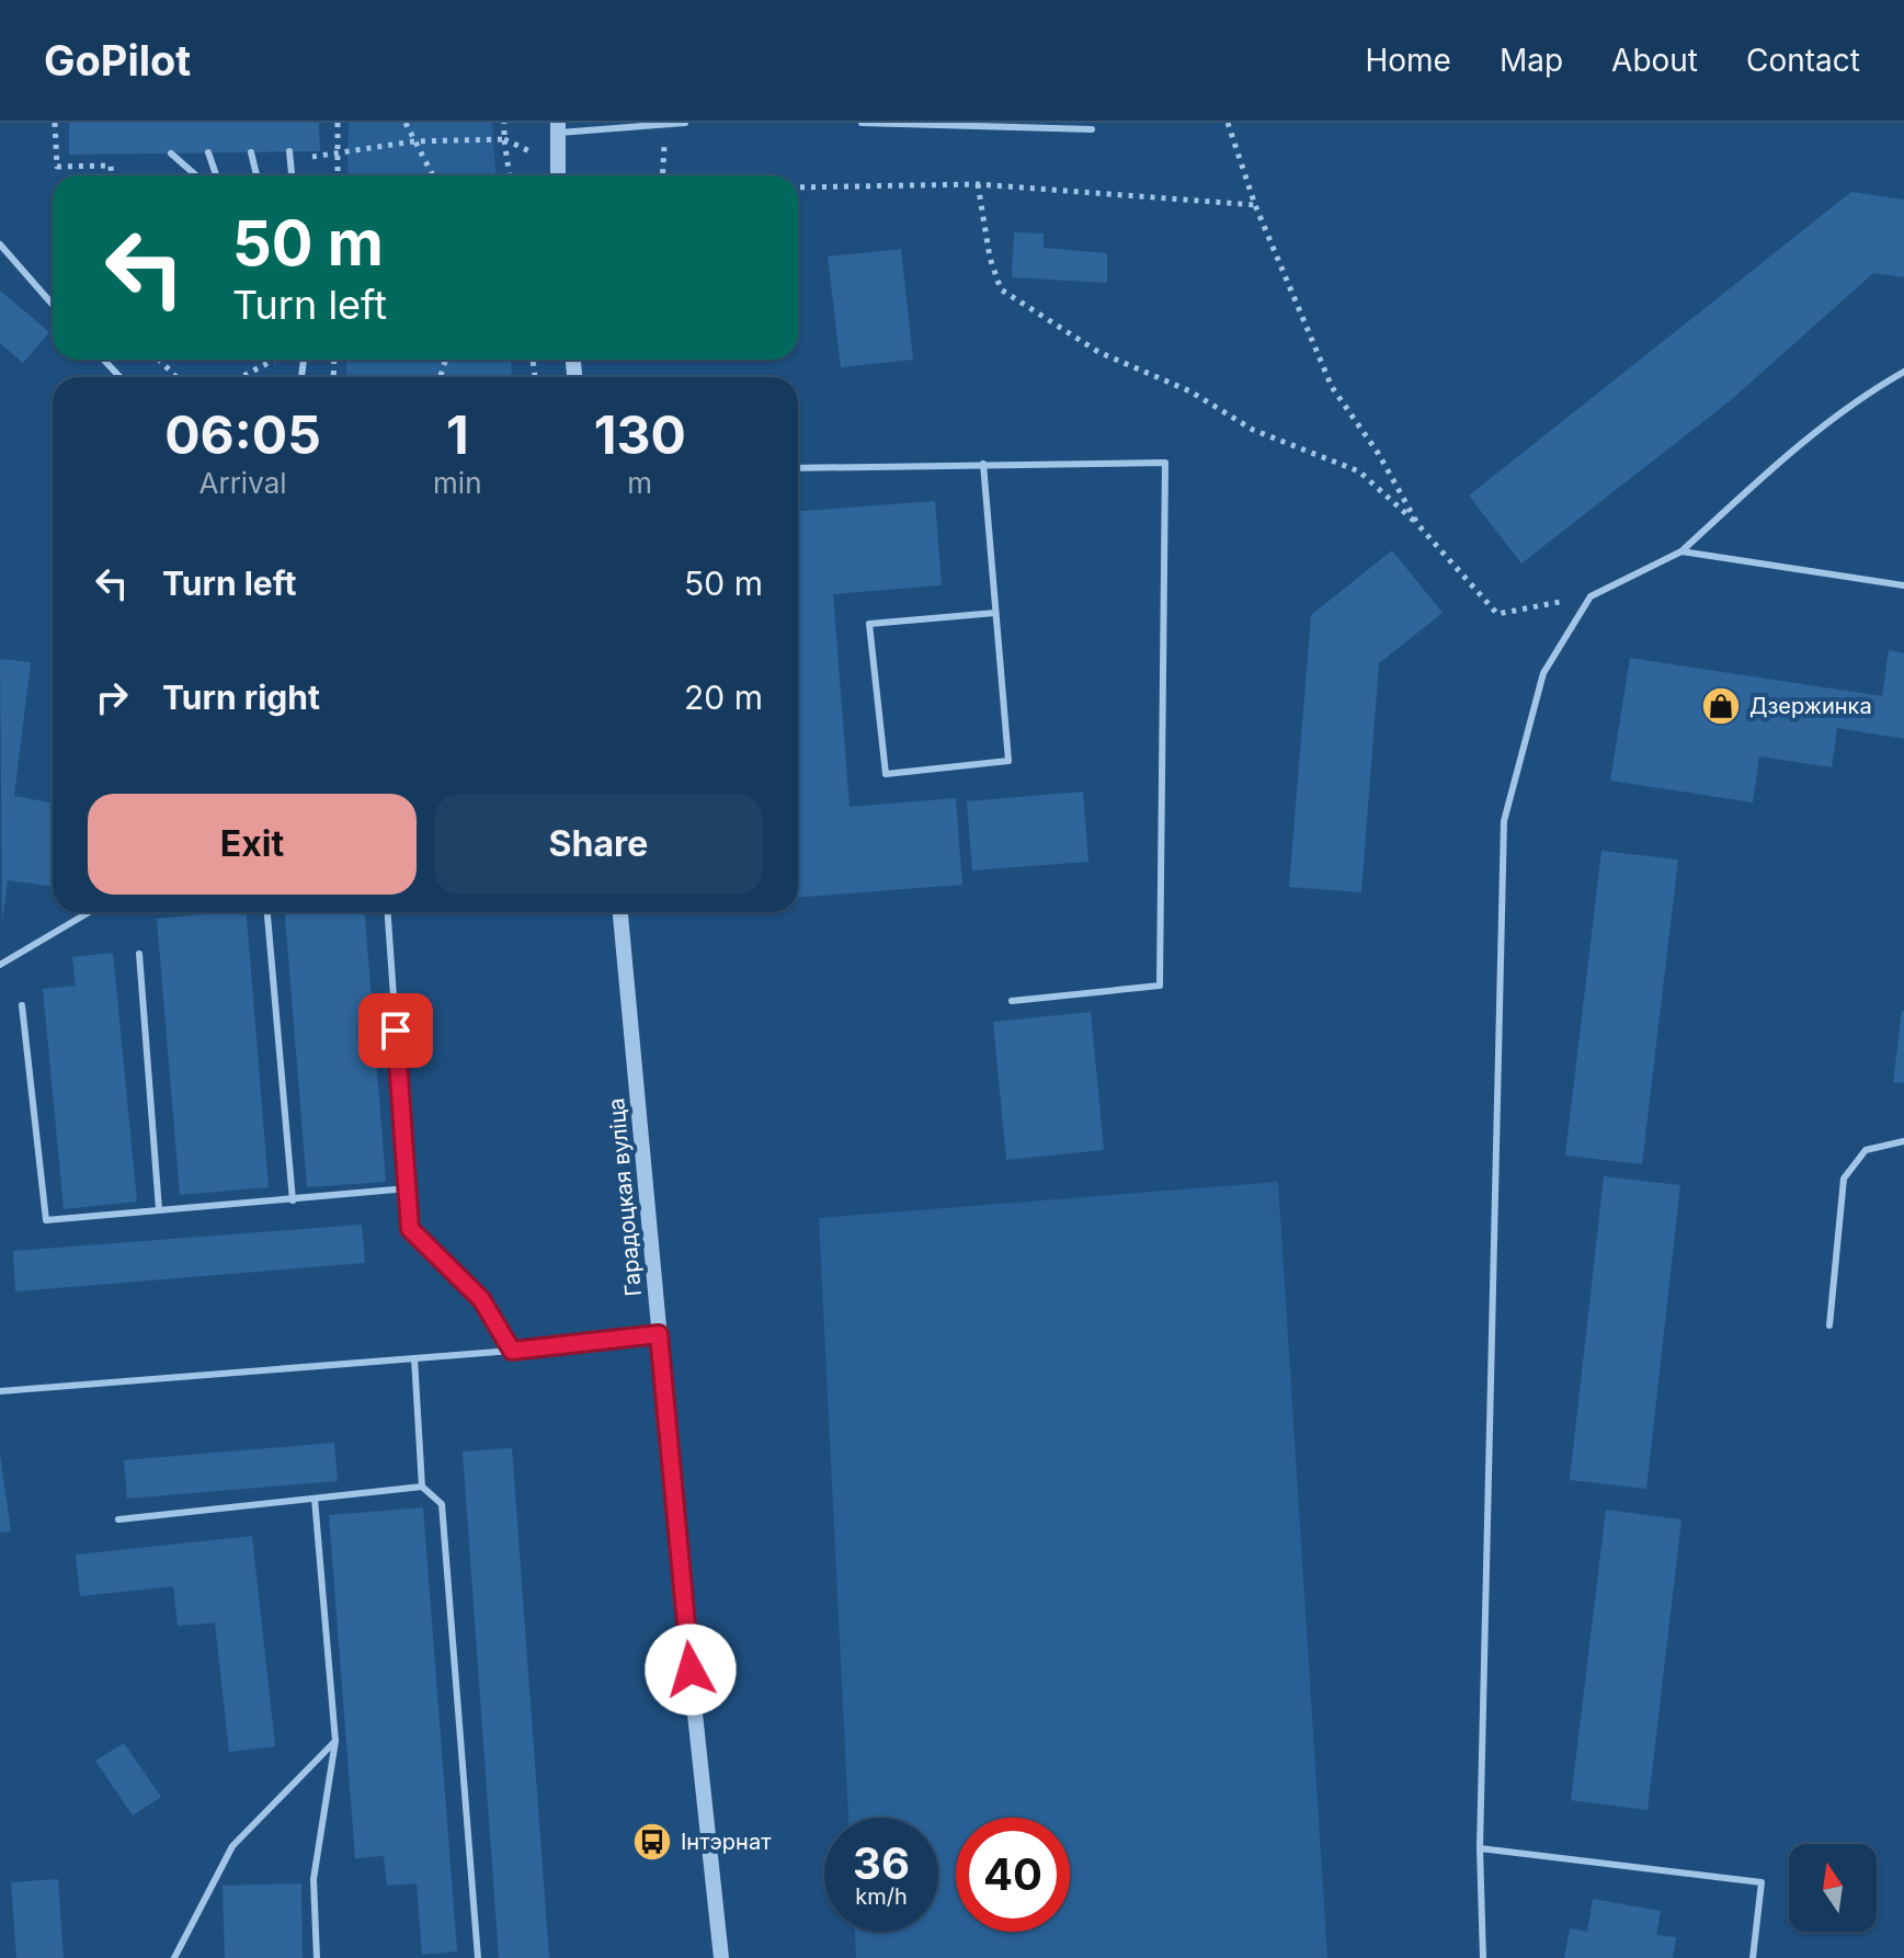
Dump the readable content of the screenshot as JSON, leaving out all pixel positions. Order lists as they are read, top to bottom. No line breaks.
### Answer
{"streets":{"street":["Гарадоцкая вуліца"]},"places":{"shop":["Дзержинка"],"bus stop":["Інтэрнат"]},"north":"top","page":{"header":"GoPilot","nav":["Home","Map","About","Contact"],"turn":["50 m","Turn left"],"eta":["06:05","Arrival","1","min","130","m"],"list":[{"name":"Turn left","value":"50 m"},{"name":"Turn right","value":"20 m"}],"buttons":["Exit","Share"],"speed":"36 km/h","limit":"40"}}
